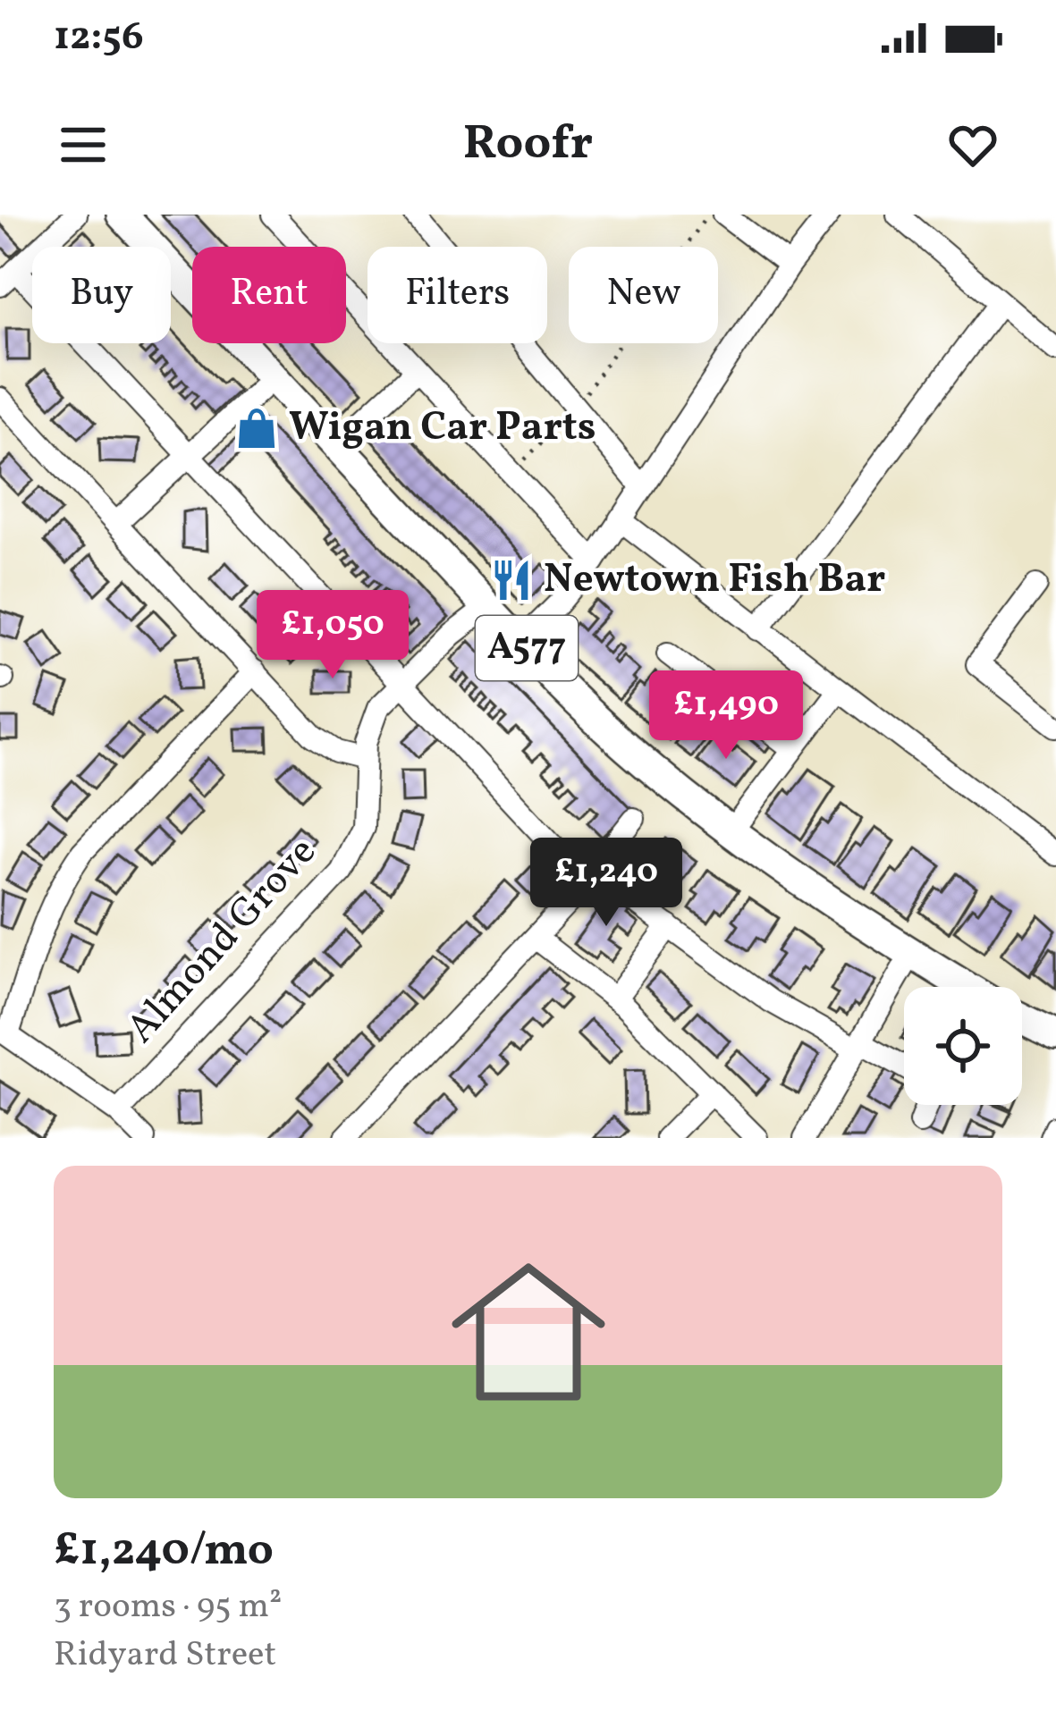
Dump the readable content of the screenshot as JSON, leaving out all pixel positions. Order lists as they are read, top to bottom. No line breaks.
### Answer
{"streets":{"highway":["A577"],"street":["Almond Grove"]},"crossings":[["A577","Almond Grove"]],"places":{"shop":["Wigan Car Parts"],"restaurant":["Newtown Fish Bar"]},"page":{"status":"12:56","header":"Roofr","chip":["Buy","Rent","Filters","New"],"price":["£1,050","£1,490","£1,240"],"list":[{"name":"£1,240/mo","note":"3 rooms · 95 m² · Ridyard Street"}]}}
